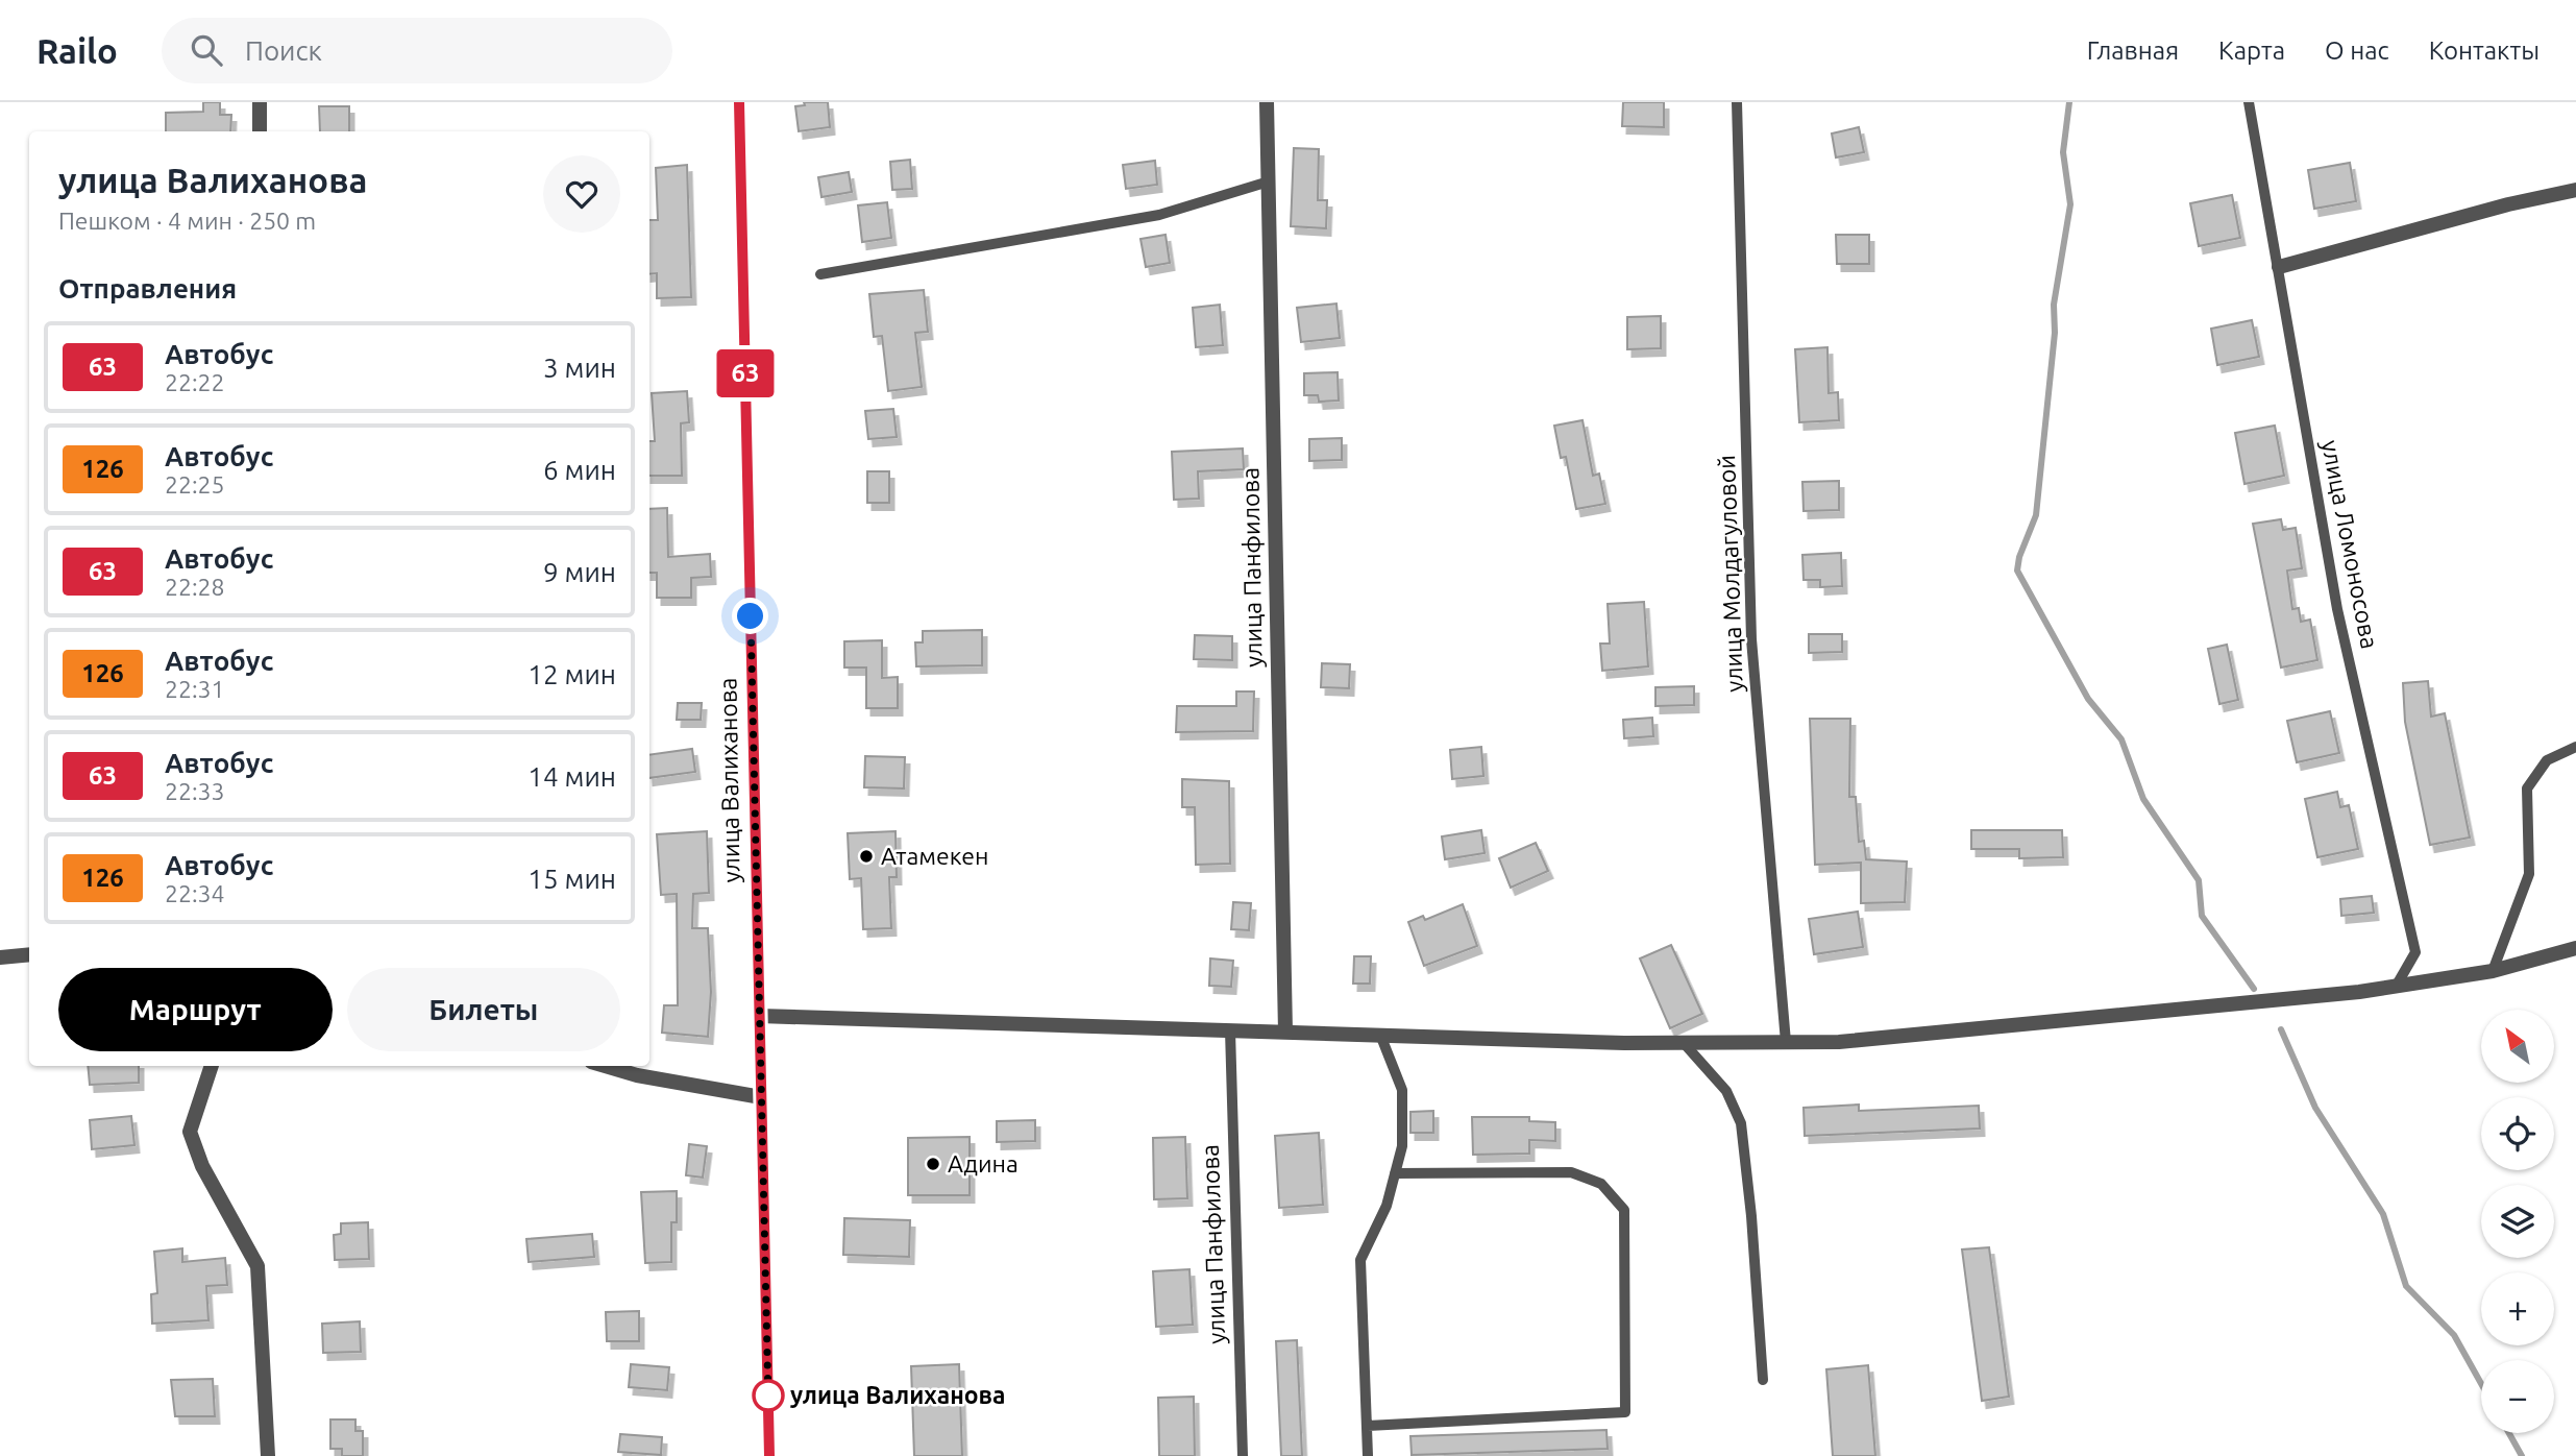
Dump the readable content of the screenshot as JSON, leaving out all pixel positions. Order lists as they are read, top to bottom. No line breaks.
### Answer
{"streets":{"main road":["улица Валиханова"],"street":["улица Панфилова"],"lane":["улица Ломоносова","улица Молдагуловой"]},"places":["Атамекен","Адина","улица Валиханова"],"lines":["bus line 63"],"north":"top left","page":{"header":"Railo","search":"Поиск","nav":["Главная","Карта","О нас","Контакты"],"on_map":"63","heading":[["улица Валиханова","Пешком · 4 мин · 250 m"],"Отправления"],"list":[{"mark":"63","name":"Автобус","note":"22:22","value":"3 мин"},{"mark":"126","name":"Автобус","note":"22:25","value":"6 мин"},{"mark":"63","name":"Автобус","note":"22:28","value":"9 мин"},{"mark":"126","name":"Автобус","note":"22:31","value":"12 мин"},{"mark":"63","name":"Автобус","note":"22:33","value":"14 мин"},{"mark":"126","name":"Автобус","note":"22:34","value":"15 мин"}],"buttons":["Маршрут","Билеты"],"map_buttons":["+","−"]}}
